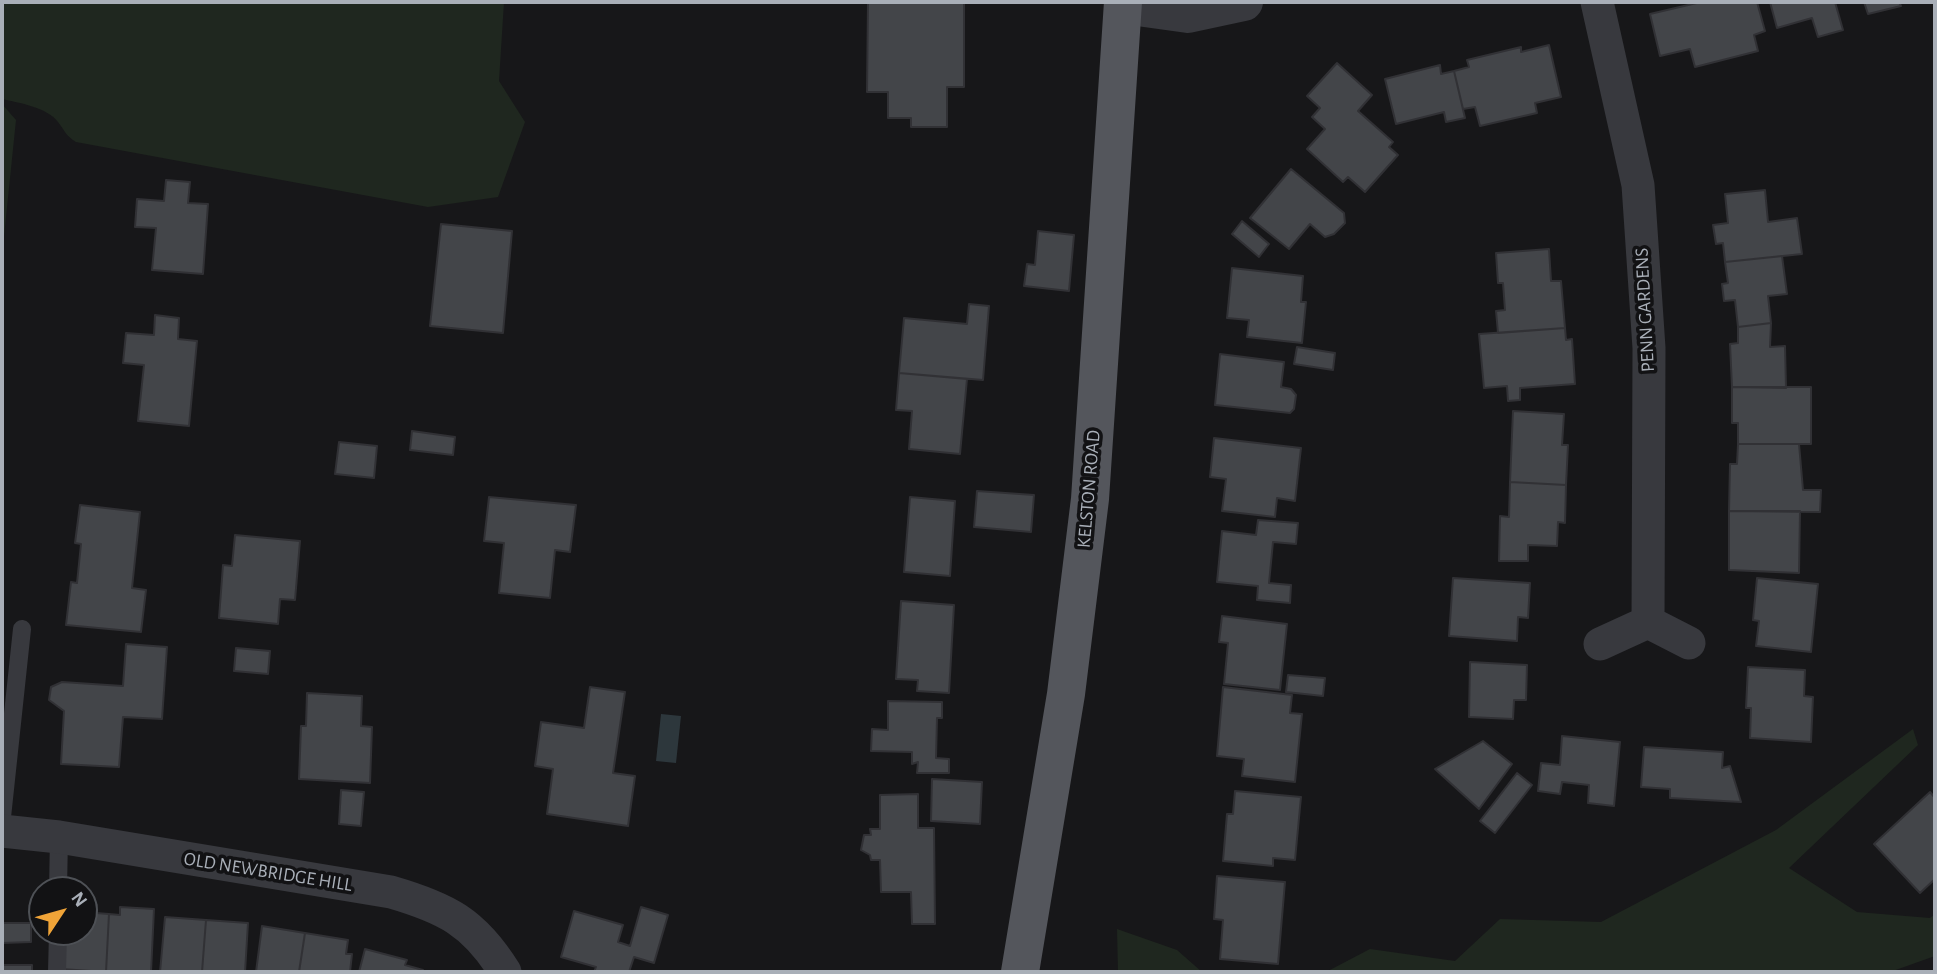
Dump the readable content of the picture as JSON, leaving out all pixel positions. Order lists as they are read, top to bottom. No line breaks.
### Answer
{"streets":{"main road":["KELSTON ROAD"],"street":["PENN GARDENS","OLD NEWBRIDGE HILL"]},"north":"top right"}
